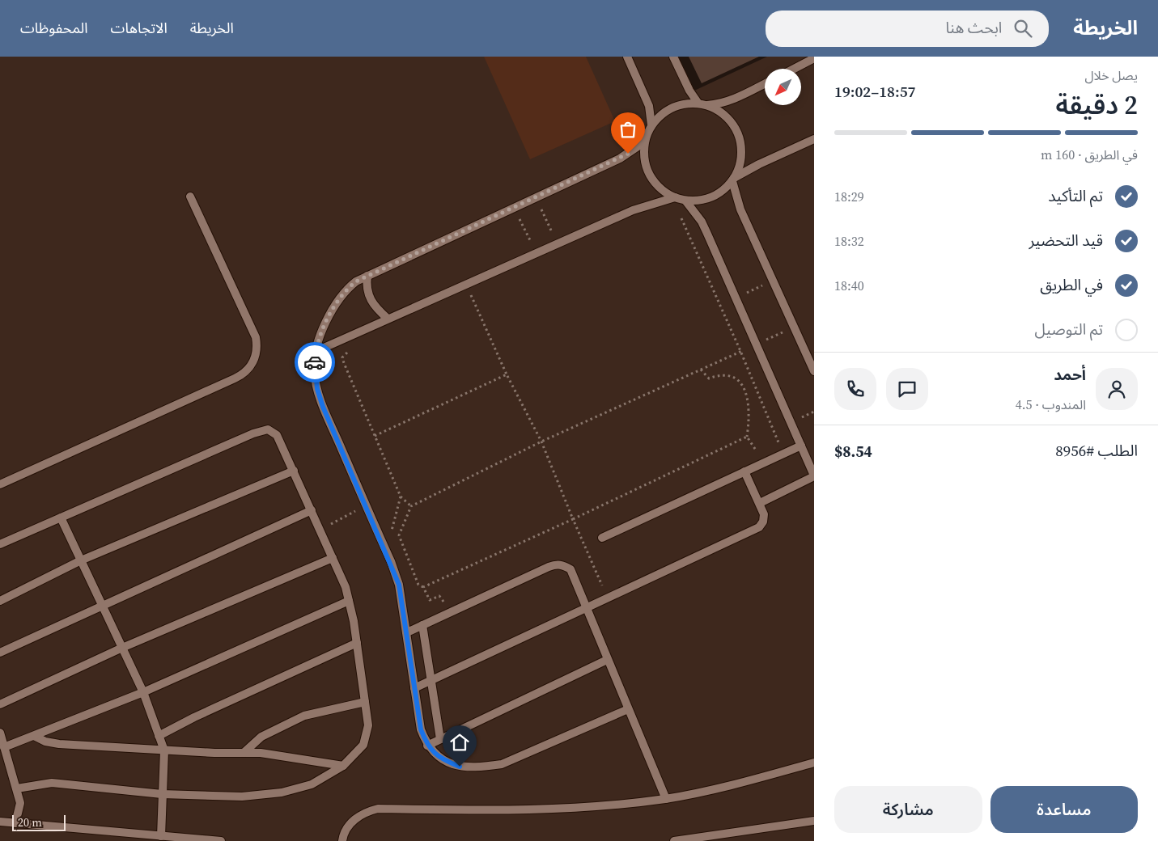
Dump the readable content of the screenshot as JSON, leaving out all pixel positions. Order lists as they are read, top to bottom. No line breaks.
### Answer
{"scale_bar":"20 m","north":"bottom left","page":{"header":"الخريطة","search":"ابحث هنا","nav":["الخريطة","الاتجاهات","المحفوظات"],"heading":["2 دقيقة","يصل خلال","18:57–19:02"],"panel":["أحمد","المندوب · 4.5","الطلب #8956","$8.54"],"bar":"في الطريق · 160 m","list":[["تم التأكيد","18:29"],["قيد التحضير","18:32"],["في الطريق","18:40"],"تم التوصيل"],"buttons":["مساعدة","مشاركة"],"scale":"20 m"}}
